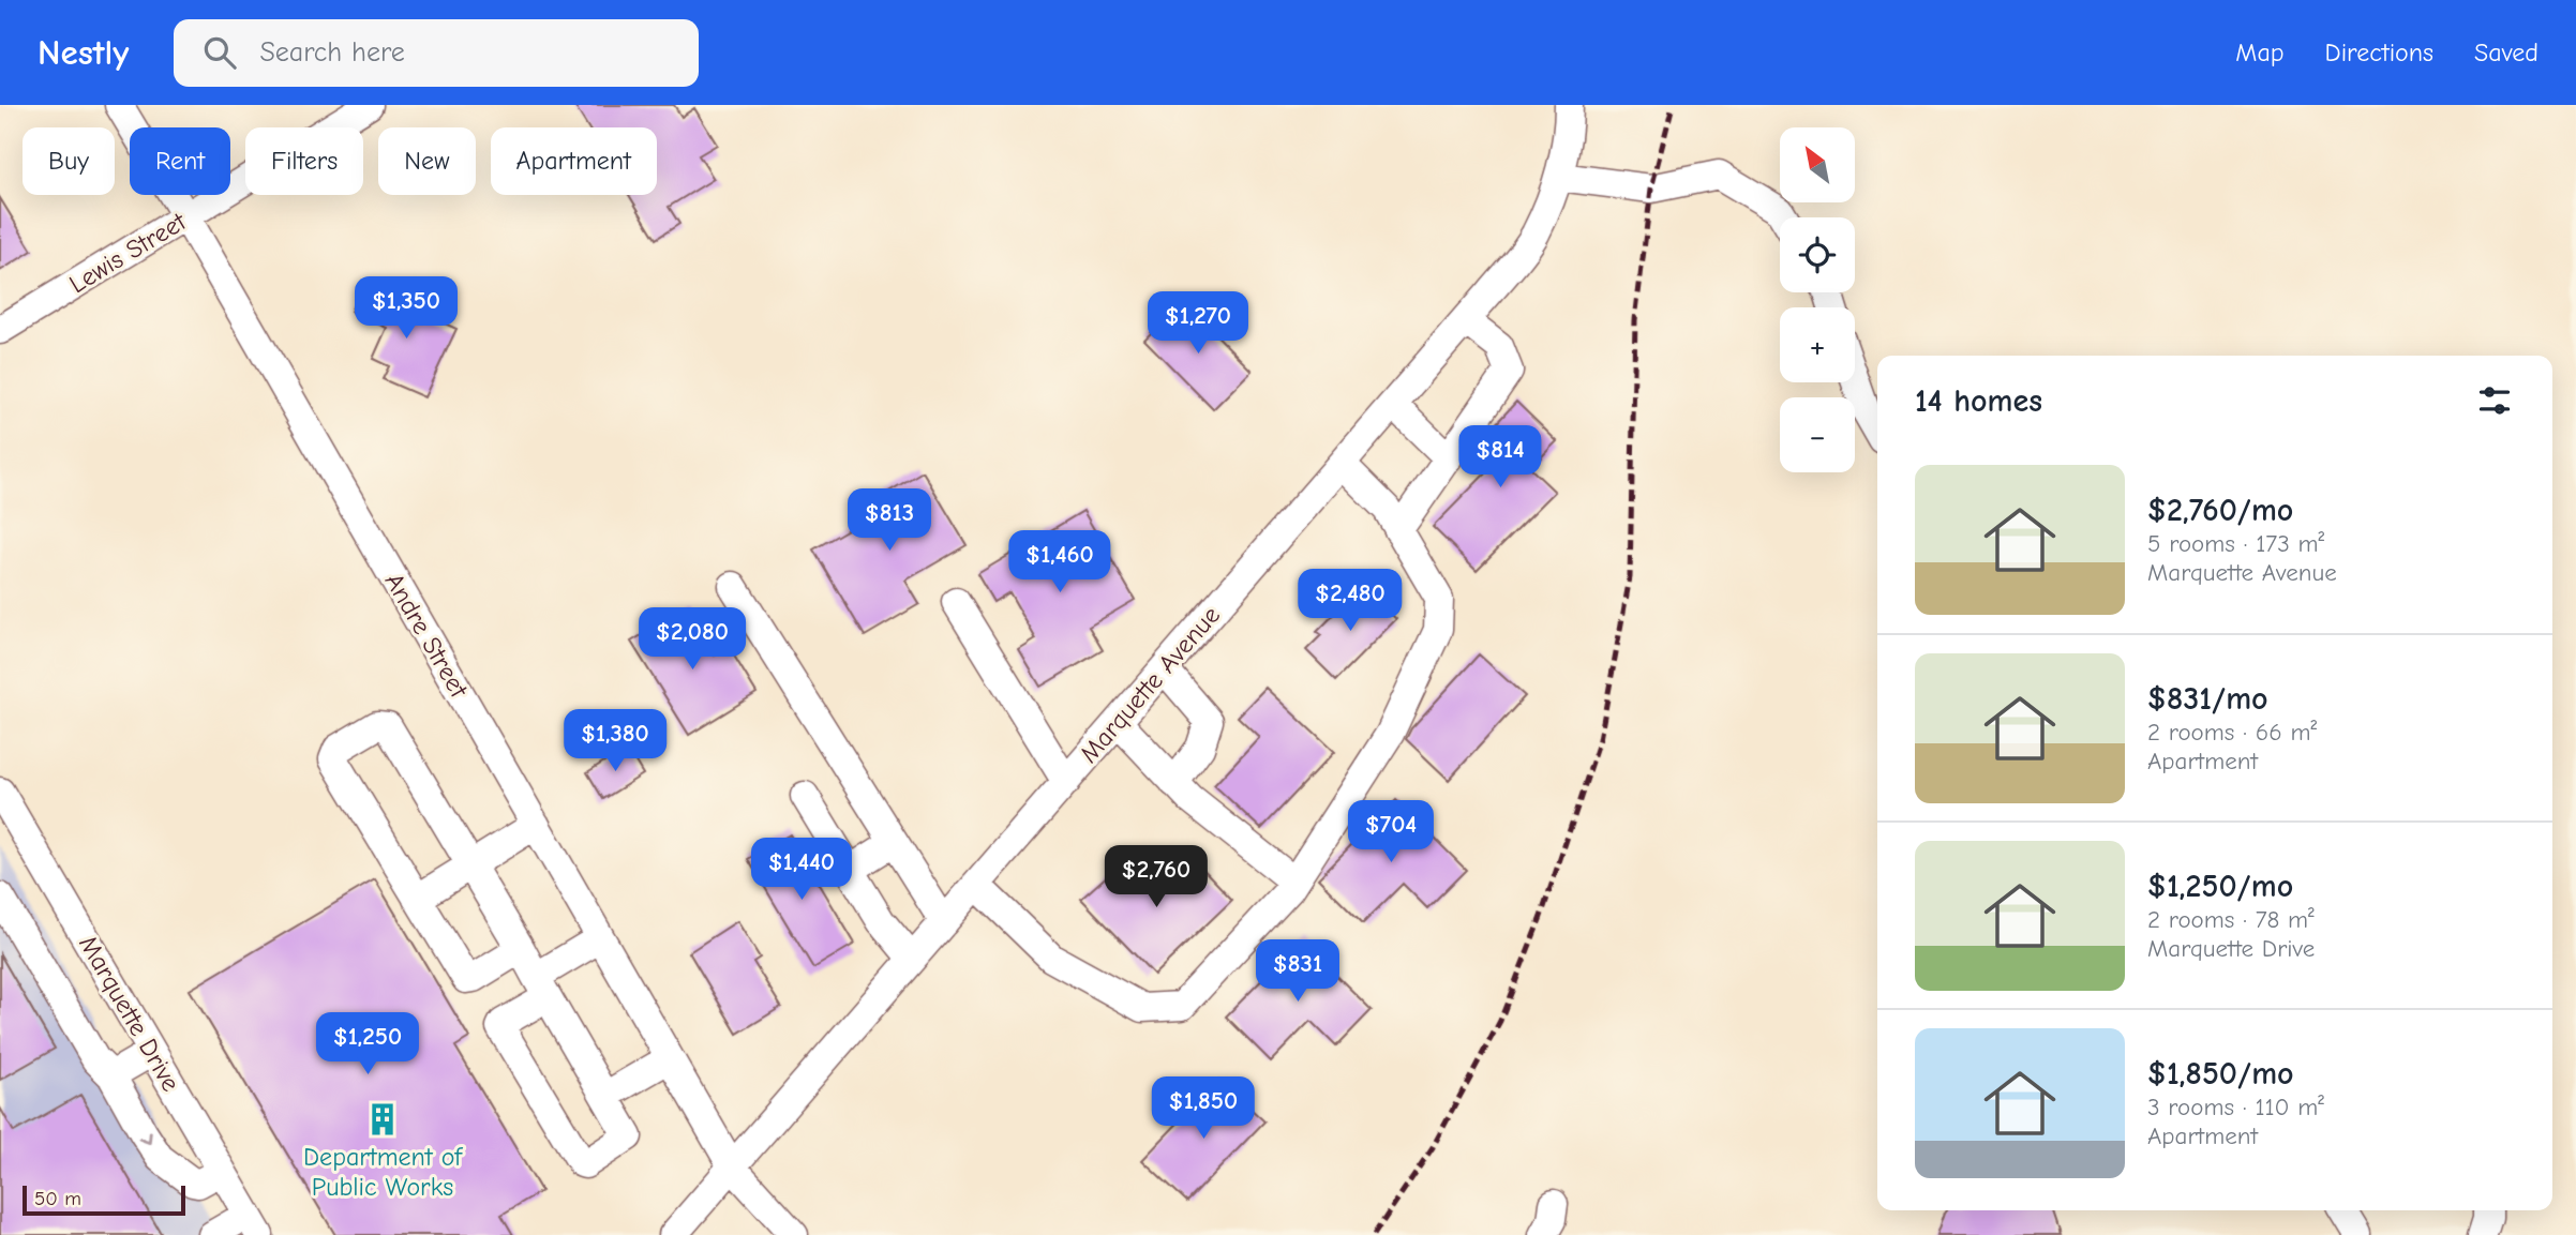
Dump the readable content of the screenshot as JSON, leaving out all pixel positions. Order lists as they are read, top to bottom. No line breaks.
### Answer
{"streets":{"street":["Lewis Street","Andre Street","Marquette Avenue","Marquette Drive"]},"crossings":[["Lewis Street","Andre Street"],["Andre Street","Marquette Avenue"]],"places":{"building":["Department of Public Works"]},"scale_bar":"50 m","north":"top left","page":{"header":"Nestly","search":"Search here","nav":["Map","Directions","Saved"],"map_buttons":["+","−"],"chip":["Buy","Rent","Filters","New","Apartment"],"price":["$1,350","$1,270","$814","$813","$1,460","$2,480","$2,080","$1,380","$704","$1,440","$2,760","$831","$1,250","$1,850"],"heading":"14 homes","list":[{"name":"$2,760/mo","note":"5 rooms · 173 m² · Marquette Avenue"},{"name":"$831/mo","note":"2 rooms · 66 m² · Apartment"},{"name":"$1,250/mo","note":"2 rooms · 78 m² · Marquette Drive"},{"name":"$1,850/mo","note":"3 rooms · 110 m² · Apartment"}],"scale":"50 m"}}
